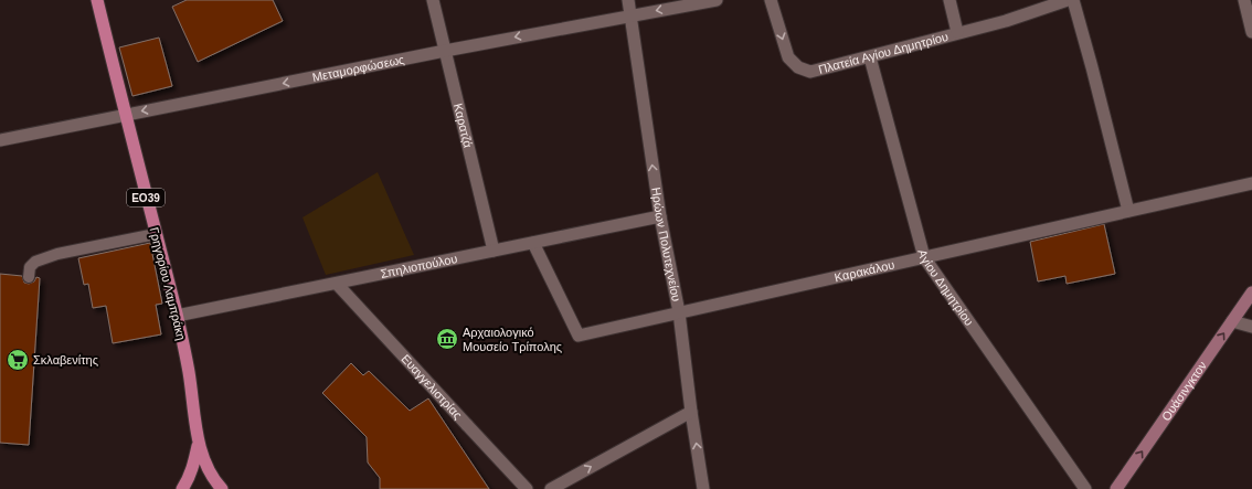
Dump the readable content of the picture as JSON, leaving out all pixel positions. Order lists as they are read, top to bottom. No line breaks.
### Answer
{"streets":{"main road":["ΕΟ39","Γρηγορίου Λαμπράκη","Ουάσινγκτον"],"street":["Πλατεία Αγίου Δημητρίου","Μεταμορφώσεως","Καρατζά","Ηρώων Πολυτεχνείου","Σπηλιοπούλου","Καρακάλου","Αγίου Δημητρίου","Ευαγγελιστρίας"]},"crossings":[["Πλατεία Αγίου Δημητρίου","Αγίου Δημητρίου"],["Μεταμορφώσεως","Καρατζά"],["Μεταμορφώσεως","Ηρώων Πολυτεχνείου"],["Μεταμορφώσεως","Γρηγορίου Λαμπράκη"],["Καρατζά","Σπηλιοπούλου"],["Ηρώων Πολυτεχνείου","Σπηλιοπούλου"],["Ηρώων Πολυτεχνείου","Καρακάλου"],["Σπηλιοπούλου","Καρακάλου"],["Σπηλιοπούλου","Γρηγορίου Λαμπράκη"],["Σπηλιοπούλου","Ευαγγελιστρίας"],["Καρακάλου","Αγίου Δημητρίου"]],"one_way":["Μεταμορφώσεως","Ηρώων Πολυτεχνείου","Ουάσινγκτον"],"places":{"museum":["Αρχαιολογικό Μουσείο Τρίπολης"],"supermarket":["Σκλαβενίτης"]}}
